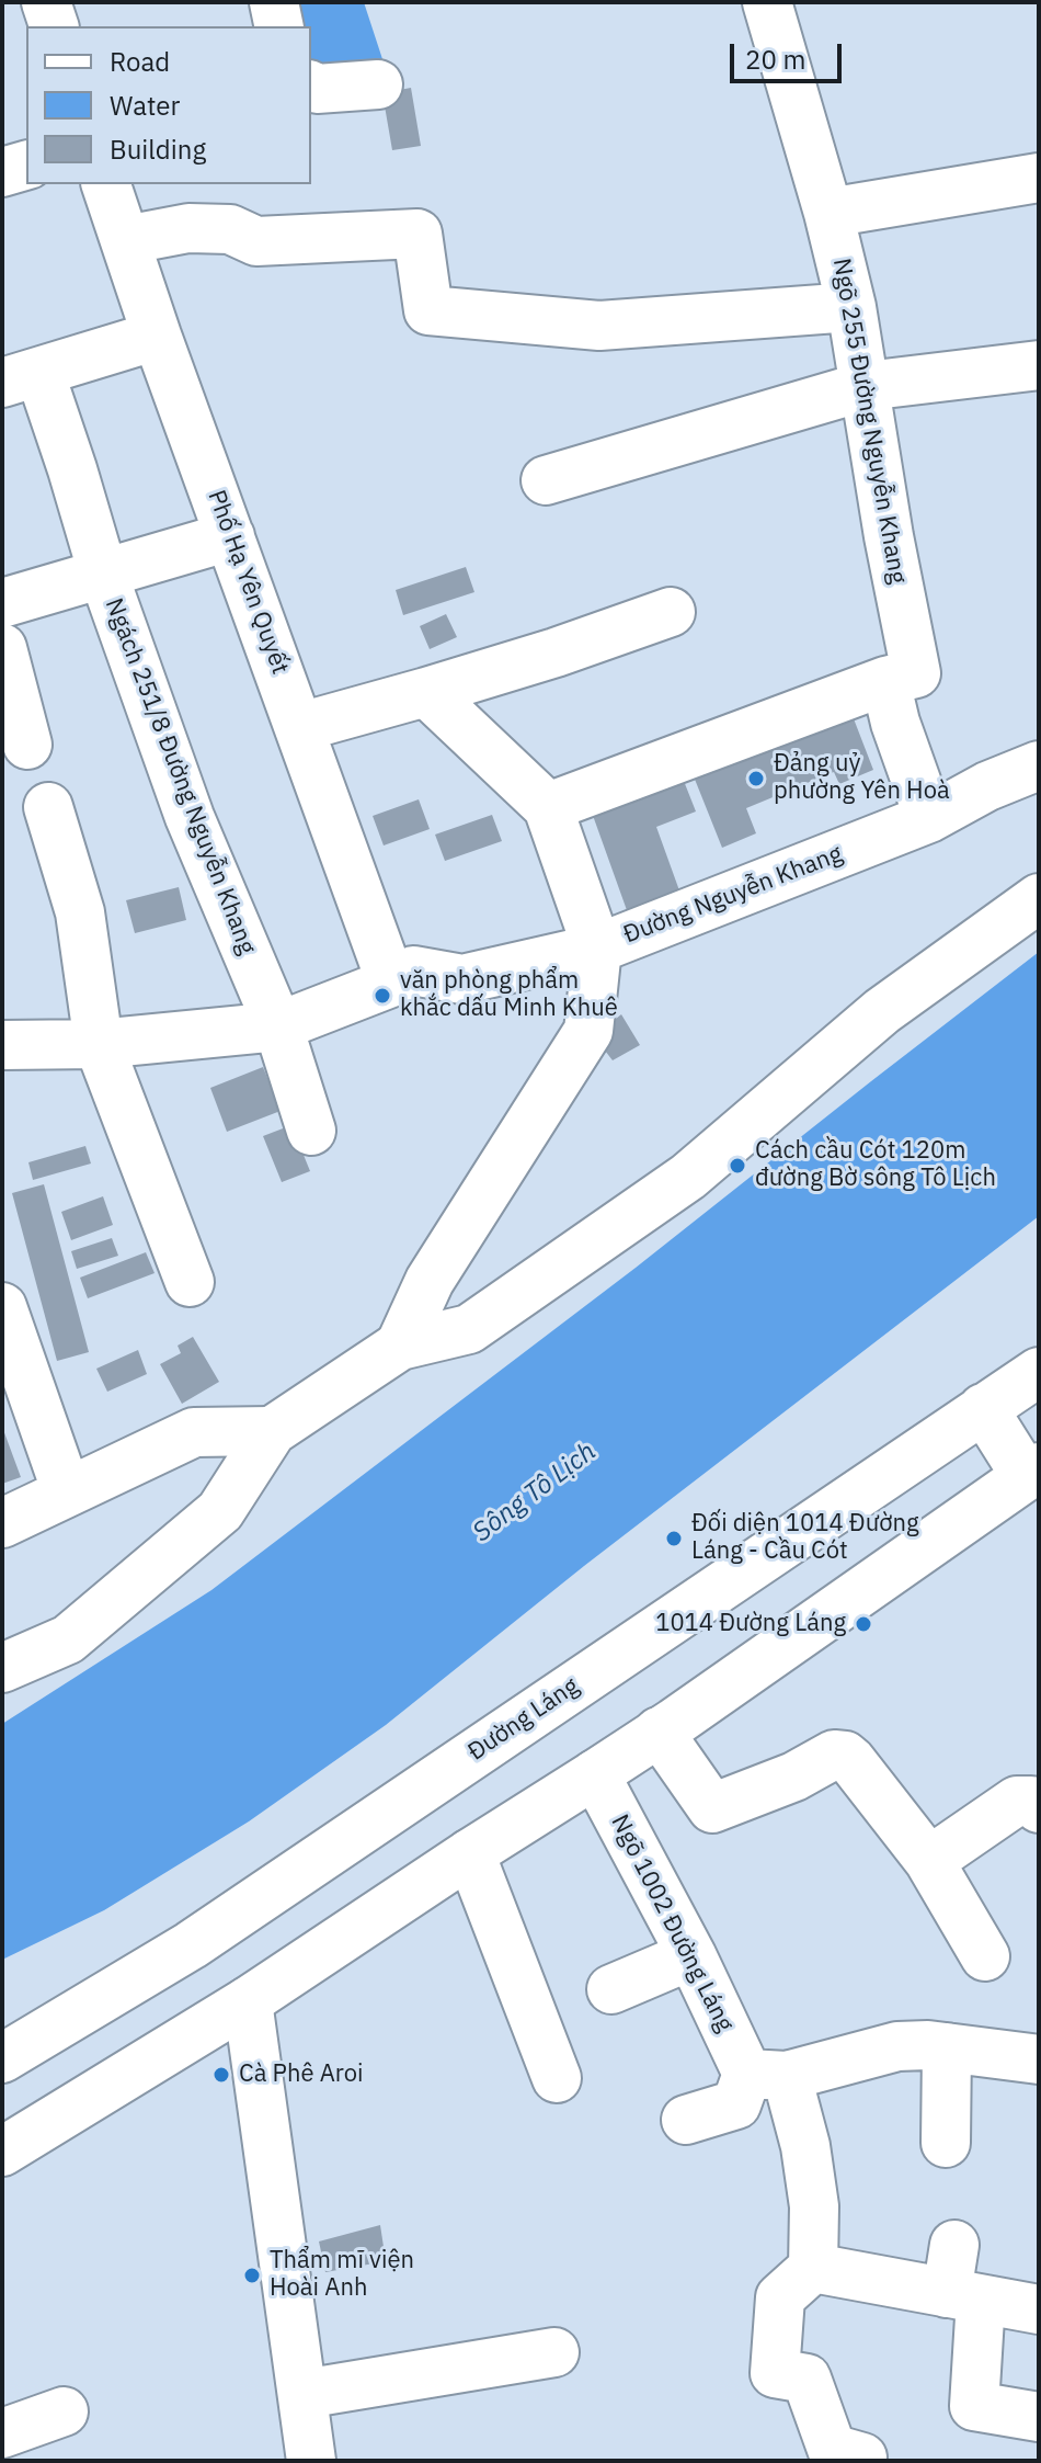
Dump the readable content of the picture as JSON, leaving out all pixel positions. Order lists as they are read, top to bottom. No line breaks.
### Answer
{"streets":{"main road":["Ngõ 255 Đường Nguyễn Khang","Phố Hạ Yên Quyết","Ngách 251/8 Đường Nguyễn Khang","Đường Nguyễn Khang","Đường Láng","Ngõ 1002 Đường Láng"]},"water":["Sông Tô Lịch"],"places":["Đảng uỷ phường Yên Hoà","văn phòng phẩm khắc dấu Minh Khuê","Cách cầu Cót 120m đường Bờ sông Tô Lịch","Đối diện 1014 Đường Láng - Cầu Cót","1014 Đường Láng","Cà Phê Aroi","Thẩm mĩ viện Hoài Anh"],"legend":["Road","Water","Building"],"scale_bar":"20 m"}
